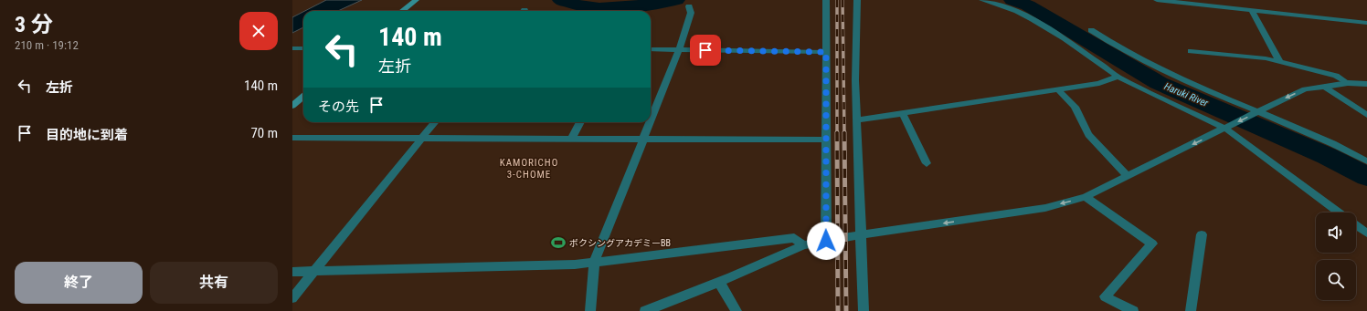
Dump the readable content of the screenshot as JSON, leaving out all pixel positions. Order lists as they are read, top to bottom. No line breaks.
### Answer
{"districts":["KAMORICHO 3-CHOME"],"water":["Haruki River"],"places":{"sports":["ボクシングアカデミーBB"]},"page":{"heading":["3 分","210 m · 19:12"],"turn":["140 m","左折"],"list":[{"name":"左折","value":"140 m"},{"name":"目的地に到着","value":"70 m"}],"then":"その先","buttons":["終了","共有"]}}
